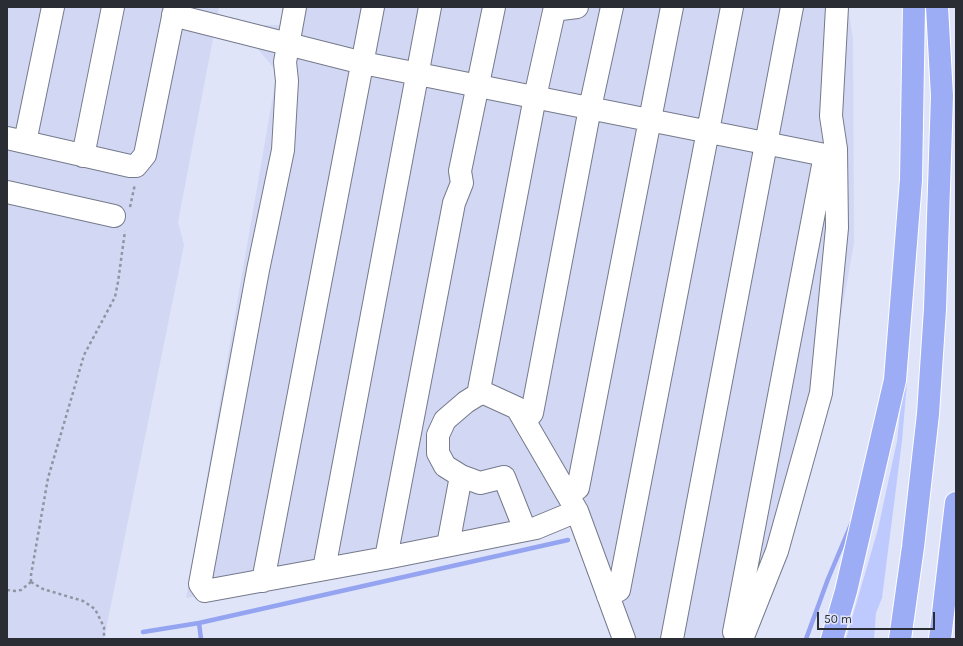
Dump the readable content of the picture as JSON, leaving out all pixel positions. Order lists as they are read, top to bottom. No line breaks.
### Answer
{"scale_bar":"50 m"}
